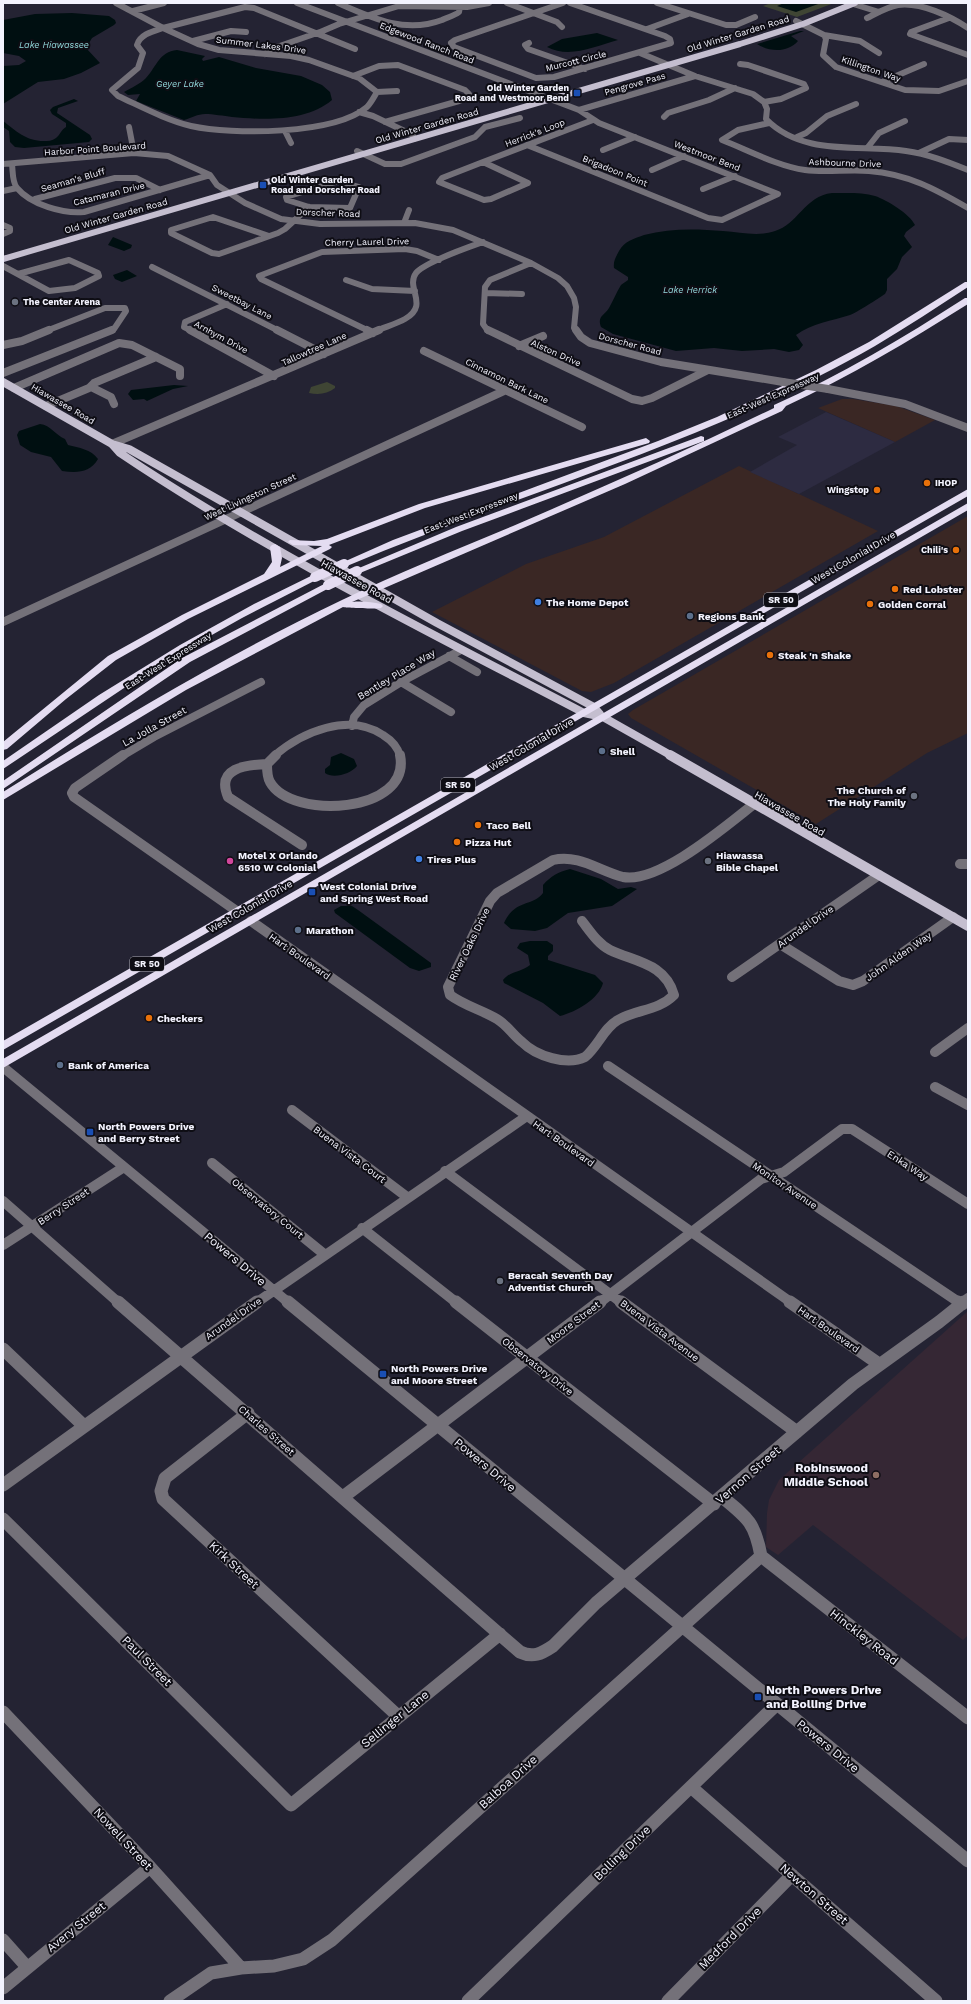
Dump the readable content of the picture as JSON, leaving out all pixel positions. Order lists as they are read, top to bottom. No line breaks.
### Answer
{"streets":{"highway":["East-West Expressway","West Colonial Drive","SR 50"],"main road":["Old Winter Garden Road","Hiawassee Road"],"street":["Edgewood Ranch Road","Summer Lakes Drive","Murcott Circle","Killington Way","Pengrove Pass","Herrick's Loop","Harbor Point Boulevard","Westmoor Bend","Ashbourne Drive","Brigadoon Point","Seaman's Bluff","Catamaran Drive","Dorscher Road","Cherry Laurel Drive","Sweetbay Lane","Arnhym Drive","Tallowtree Lane","Alston Drive","Cinnamon Bark Lane","West Livingston Street","Bentley Place Way","La Jolla Street","Arundel Drive","River Oaks Drive","Hart Boulevard","John Alden Way","Buena Vista Court","Enka Way","Monitor Avenue","Berry Street","Observatory Court","Powers Drive","Moore Street","Buena Vista Avenue","Observatory Drive","Charles Street","Vernon Street","Kirk Street","Hinckley Road","Paul Street","Sellinger Lane","Balboa Drive","Nowell Street","Bolling Drive","Newton Street","Avery Street","Medford Drive"]},"crossings":[["Old Winter Garden Road","Edgewood Ranch Road"],["Old Winter Garden Road","Harbor Point Boulevard"],["Old Winter Garden Road","Westmoor Bend"],["Old Winter Garden Road","Dorscher Road"],["Edgewood Ranch Road","Westmoor Bend"],["Pengrove Pass","Westmoor Bend"],["Herrick's Loop","Westmoor Bend"],["Herrick's Loop","Brigadoon Point"],["Harbor Point Boulevard","Catamaran Drive"],["Harbor Point Boulevard","Dorscher Road"],["Westmoor Bend","Brigadoon Point"],["Seaman's Bluff","Catamaran Drive"],["Dorscher Road","Tallowtree Lane"],["Dorscher Road","Alston Drive"],["Cherry Laurel Drive","Tallowtree Lane"],["Sweetbay Lane","Arnhym Drive"],["Sweetbay Lane","Tallowtree Lane"],["Arnhym Drive","Tallowtree Lane"],["Tallowtree Lane","Hiawassee Road"],["Cinnamon Bark Lane","West Livingston Street"],["Hiawassee Road","West Livingston Street"],["Hiawassee Road","West Colonial Drive"],["Hiawassee Road","Bentley Place Way"],["Hiawassee Road","Arundel Drive"],["Hiawassee Road","River Oaks Drive"],["Hiawassee Road","John Alden Way"],["West Colonial Drive","La Jolla Street"],["West Colonial Drive","Hart Boulevard"],["West Colonial Drive","Powers Drive"],["Arundel Drive","Hart Boulevard"],["Arundel Drive","John Alden Way"],["Arundel Drive","Buena Vista Court"],["Arundel Drive","Observatory Court"],["Arundel Drive","Powers Drive"],["Arundel Drive","Buena Vista Avenue"],["Arundel Drive","Observatory Drive"],["Arundel Drive","Charles Street"],["Hart Boulevard","Moore Street"],["Hart Boulevard","Vernon Street"],["Enka Way","Moore Street"],["Monitor Avenue","Moore Street"],["Monitor Avenue","Vernon Street"],["Berry Street","Powers Drive"],["Berry Street","Charles Street"],["Powers Drive","Moore Street"],["Powers Drive","Vernon Street"],["Powers Drive","Balboa Drive"],["Powers Drive","Bolling Drive"],["Moore Street","Buena Vista Avenue"],["Moore Street","Observatory Drive"],["Moore Street","Charles Street"],["Buena Vista Avenue","Vernon Street"],["Observatory Drive","Vernon Street"],["Charles Street","Vernon Street"],["Charles Street","Kirk Street"],["Charles Street","Sellinger Lane"],["Kirk Street","Sellinger Lane"],["Hinckley Road","Balboa Drive"],["Paul Street","Sellinger Lane"],["Balboa Drive","Nowell Street"],["Nowell Street","Avery Street"],["Bolling Drive","Newton Street"],["Newton Street","Medford Drive"]],"water":["Lake Hiawassee","Geyer Lake","Lake Herrick"],"places":{"transit":["Old Winter Garden Road and Westmoor Bend","Old Winter Garden Road and Dorscher Road","West Colonial Drive and Spring West Road","North Powers Drive and Berry Street","North Powers Drive and Moore Street","North Powers Drive and Bolling Drive"],"other":["The Center Arena","IHOP","Wingstop","Chili's","Red Lobster","The Home Depot","Golden Corral","Regions Bank","Steak 'n Shake","Shell","The Church of The Holy Family","Taco Bell","Pizza Hut","Tires Plus","Motel X Orlando 6510 W Colonial","Hiawassa Bible Chapel","Marathon","Checkers","Bank of America","Beracah Seventh Day Adventist Church","Robinswood Middle School"]}}
